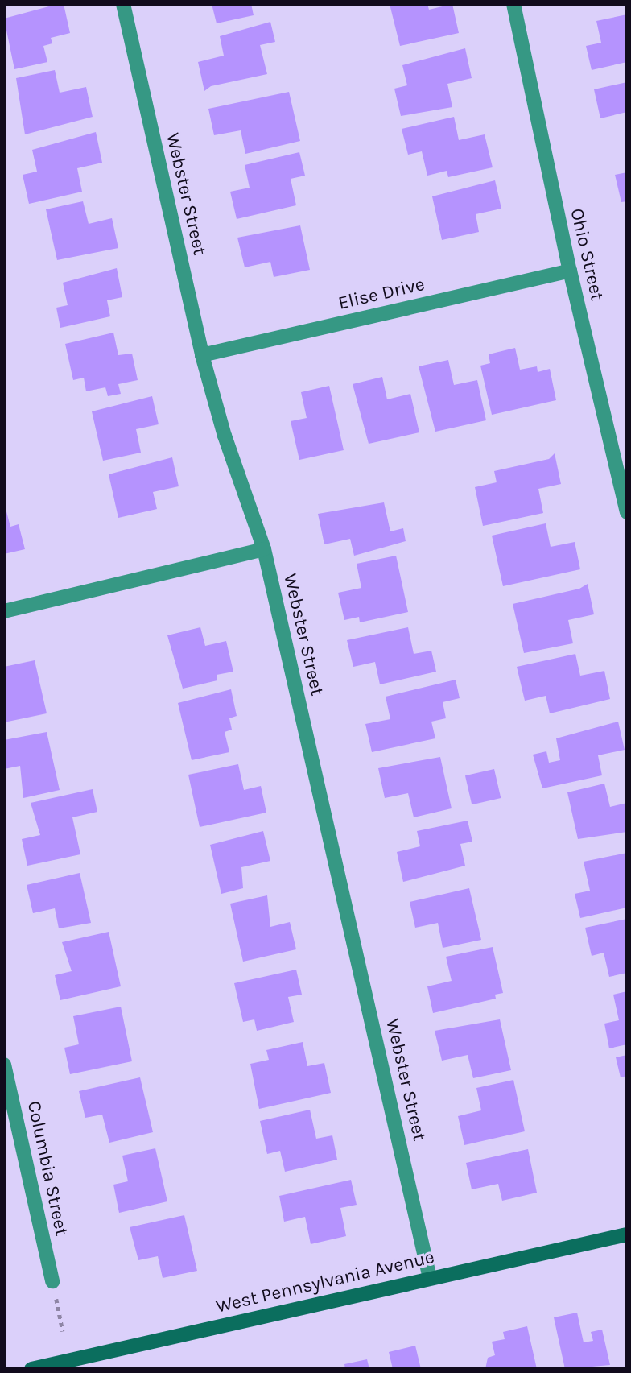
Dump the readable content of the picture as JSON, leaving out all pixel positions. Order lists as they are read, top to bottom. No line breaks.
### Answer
{"streets":{"street":["Webster Street","Ohio Street","Elise Drive","Columbia Street","West Pennsylvania Avenue"]},"crossings":[["Webster Street","Elise Drive"],["Webster Street","West Pennsylvania Avenue"],["Ohio Street","Elise Drive"]]}
